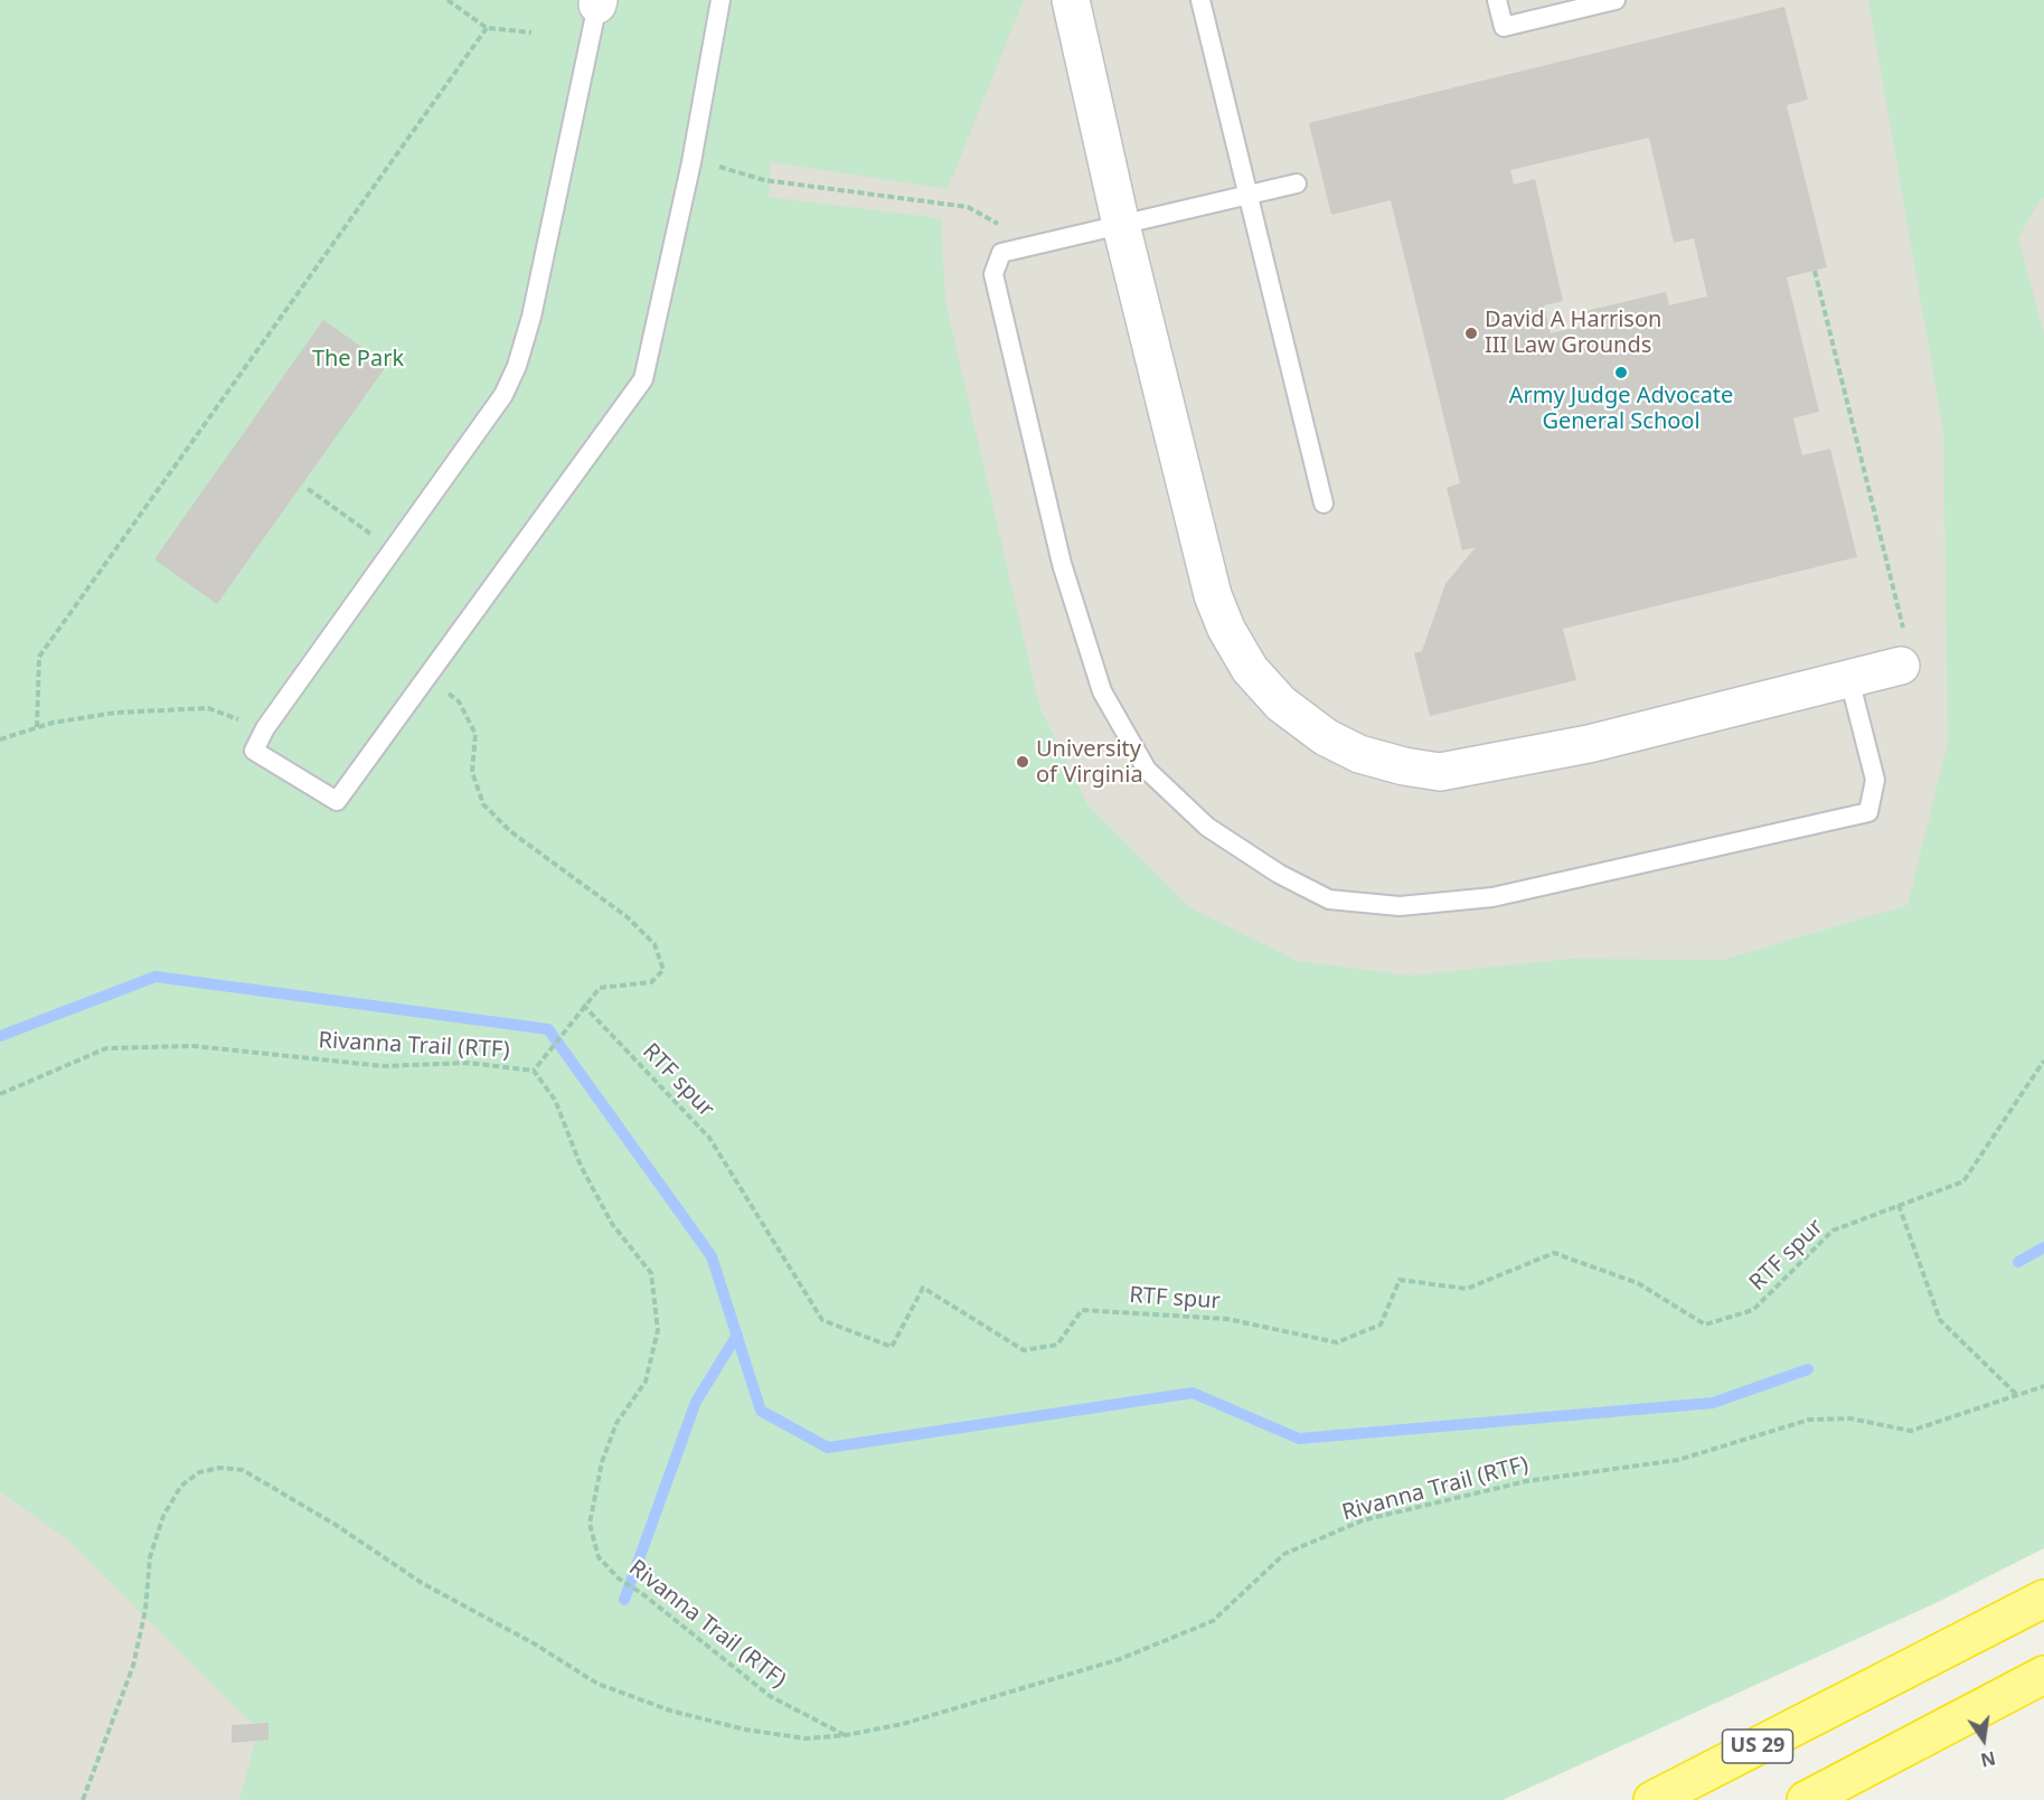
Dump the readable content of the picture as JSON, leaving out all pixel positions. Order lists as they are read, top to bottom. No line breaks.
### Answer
{"streets":{"highway":["US 29"],"path":["Rivanna Trail (RTF)","RTF spur"]},"parks":["The Park"],"places":["David A Harrison III Law Grounds","Army Judge Advocate General School","University of Virginia"],"north":"bottom"}
